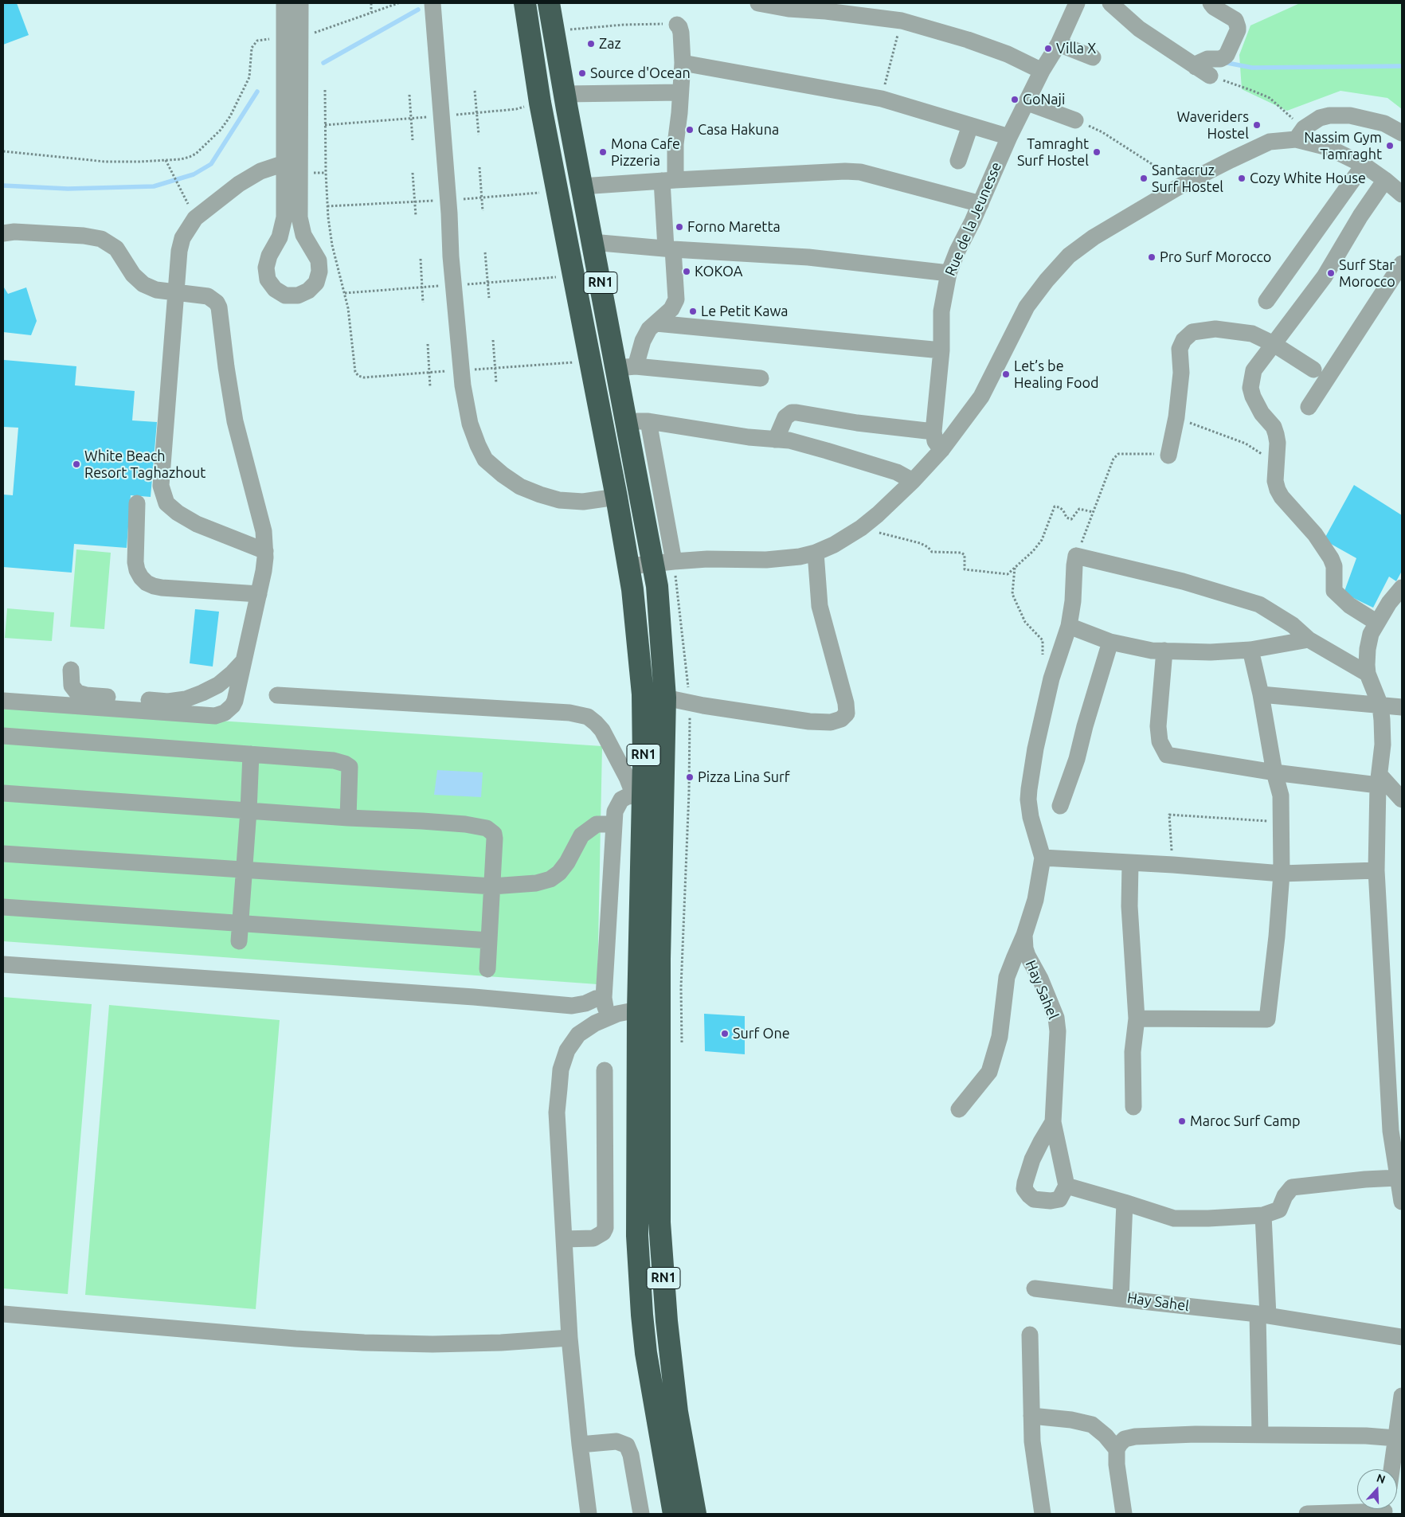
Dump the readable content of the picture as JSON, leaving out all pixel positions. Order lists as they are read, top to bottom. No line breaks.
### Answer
{"streets":{"highway":["RN1"],"street":["Rue de la Jeunesse","Hay Sahel"]},"places":["Zaz","Villa X","Source d'Ocean","GoNaji","Waveriders Hostel","Casa Hakuna","Nassim Gym Tamraght","Mona Cafe Pizzeria","Tamraght Surf Hostel","Santacruz Surf Hostel","Cozy White House","Forno Maretta","Pro Surf Morocco","KOKOA","Surf Star Morocco","Le Petit Kawa","Let’s be Healing Food","White Beach Resort Taghazhout","Pizza Lina Surf","Surf One","Maroc Surf Camp"],"north":"top"}
